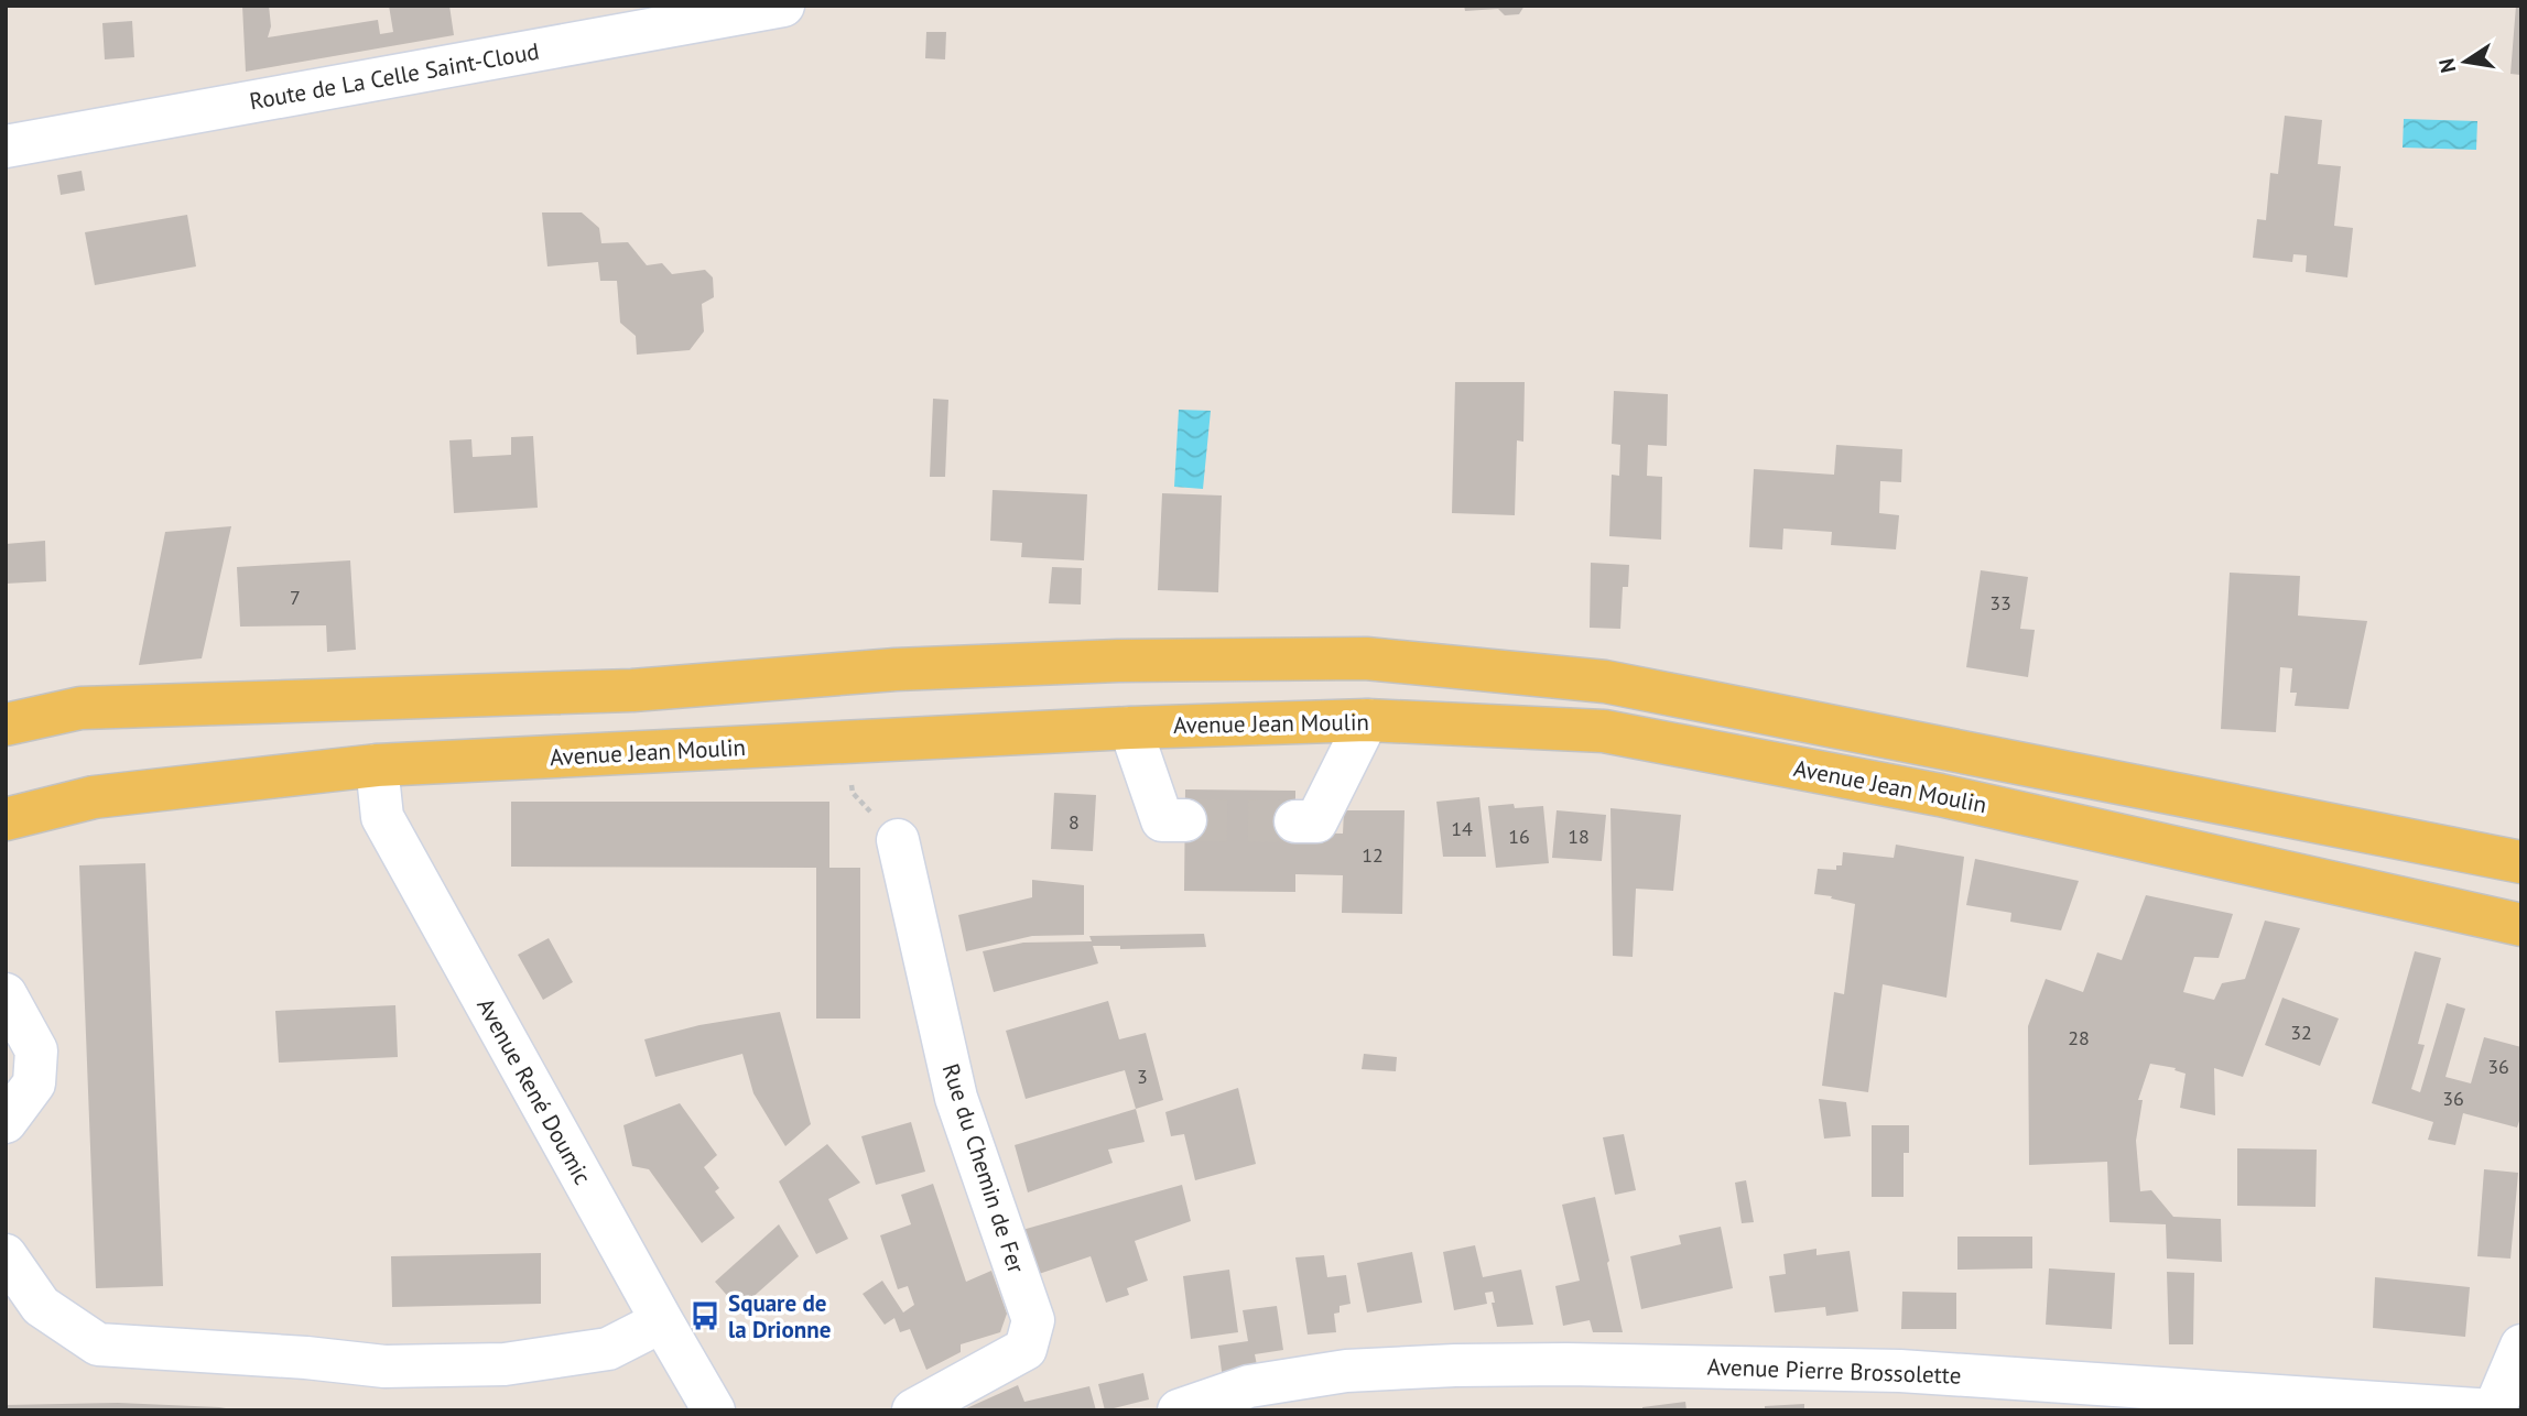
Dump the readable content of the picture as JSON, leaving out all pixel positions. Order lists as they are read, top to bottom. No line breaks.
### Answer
{"streets":{"main road":["Avenue Jean Moulin"],"street":["Route de La Celle Saint-Cloud","Avenue René Doumic","Rue du Chemin de Fer","Avenue Pierre Brossolette"]},"crossings":[["Avenue Jean Moulin","Avenue René Doumic"]],"places":{"bus stop":["Square de la Drionne"]},"house_numbers":["7","33","8","14","16","18","12","32","28","36","3","36"],"north":"left"}
